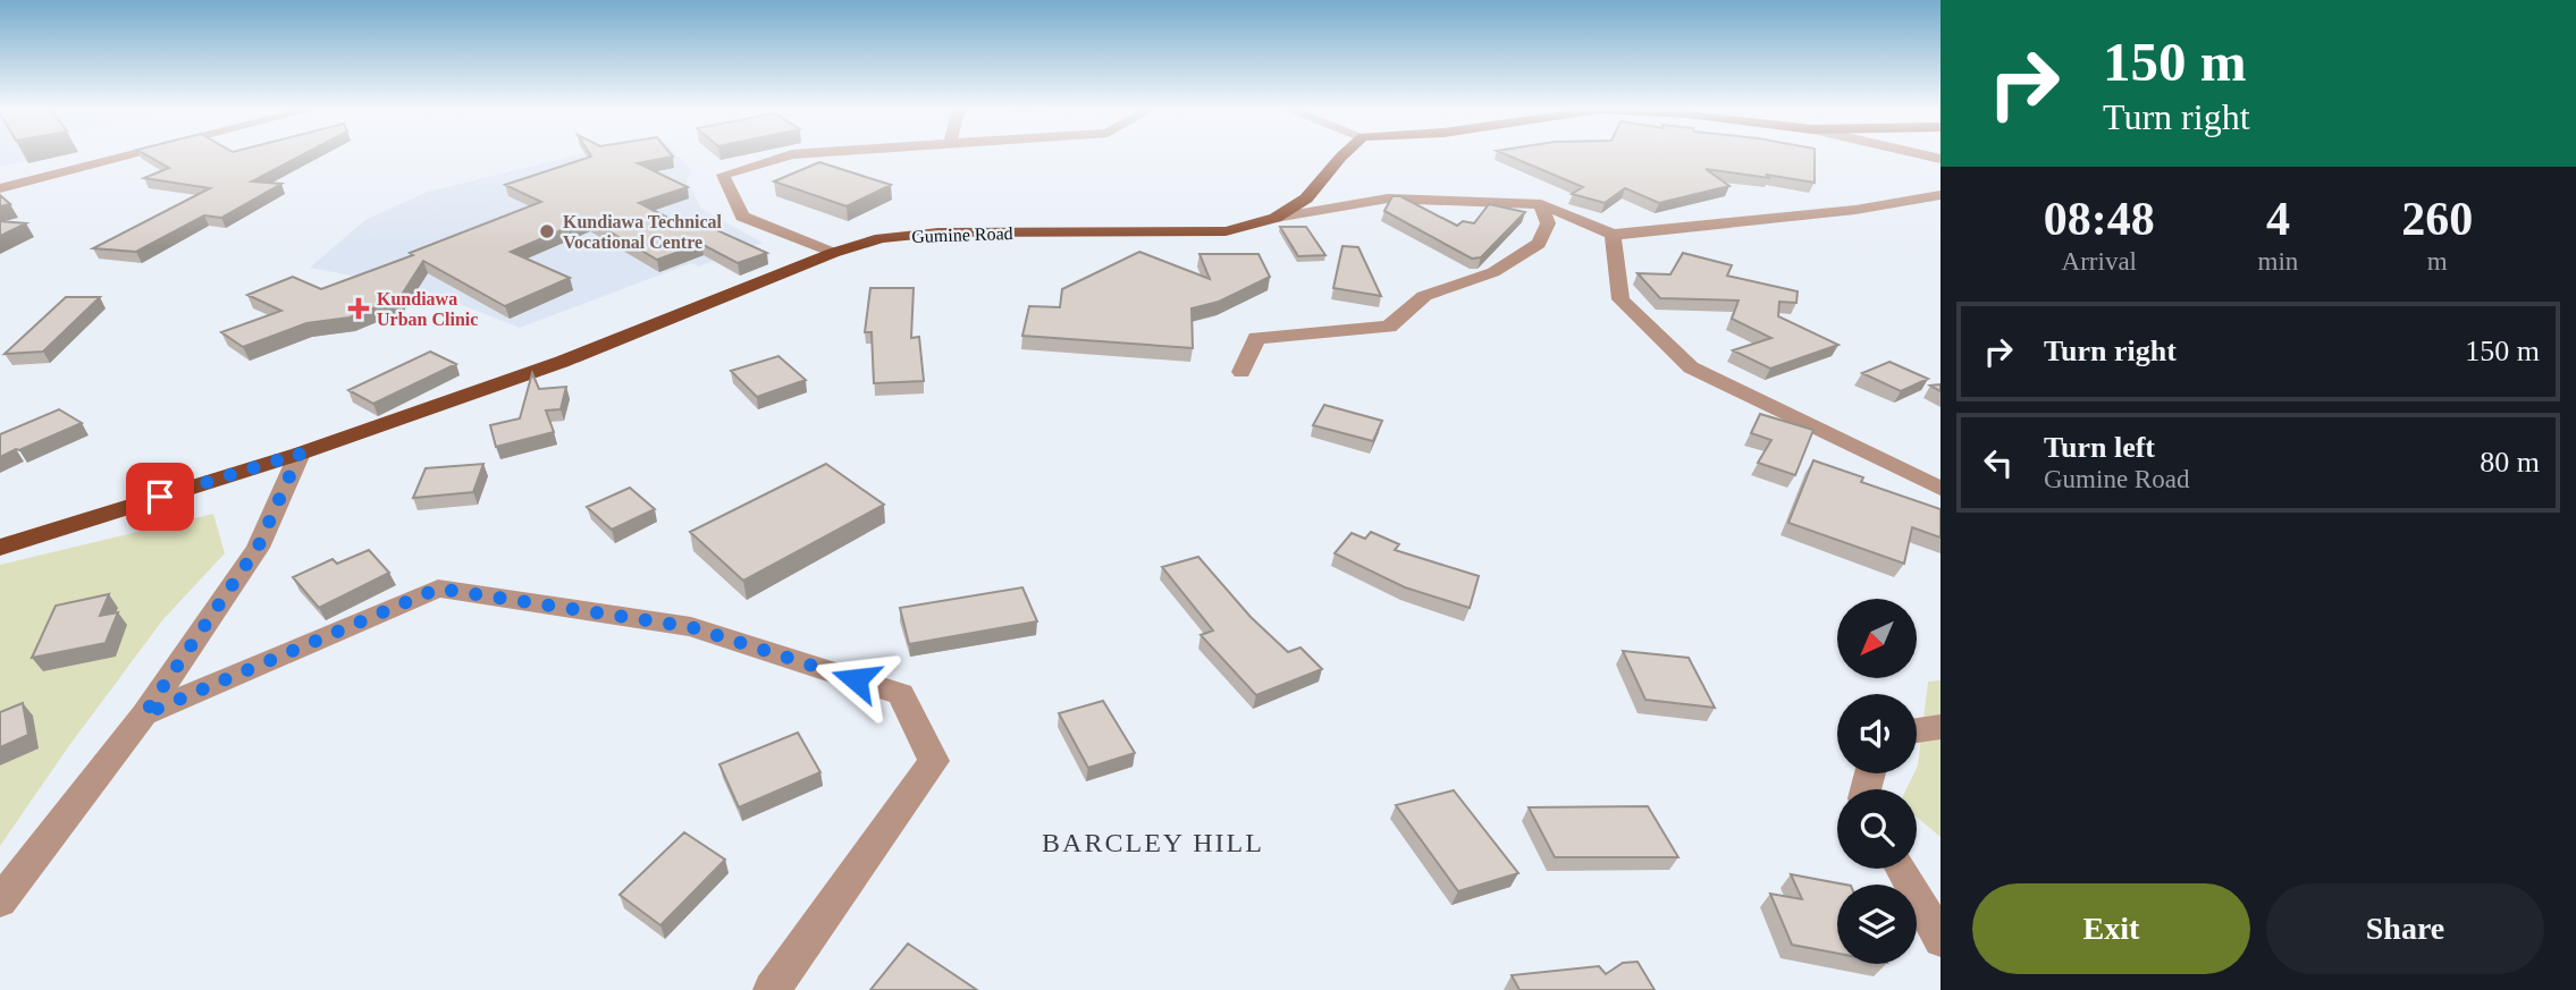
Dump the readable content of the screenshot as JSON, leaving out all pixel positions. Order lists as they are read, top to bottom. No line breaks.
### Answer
{"streets":{"main road":["Gumine Road"]},"districts":["BARCLEY HILL"],"places":{"other":["Kundiawa Technical Vocational Centre"],"health":["Kundiawa Urban Clinic"]},"north":"bottom left","page":{"turn":["150 m","Turn right"],"eta":["08:48","Arrival","4","min","260","m"],"list":[{"name":"Turn right","value":"150 m"},{"name":"Turn left","note":"Gumine Road","value":"80 m"}],"buttons":["Exit","Share"]}}
